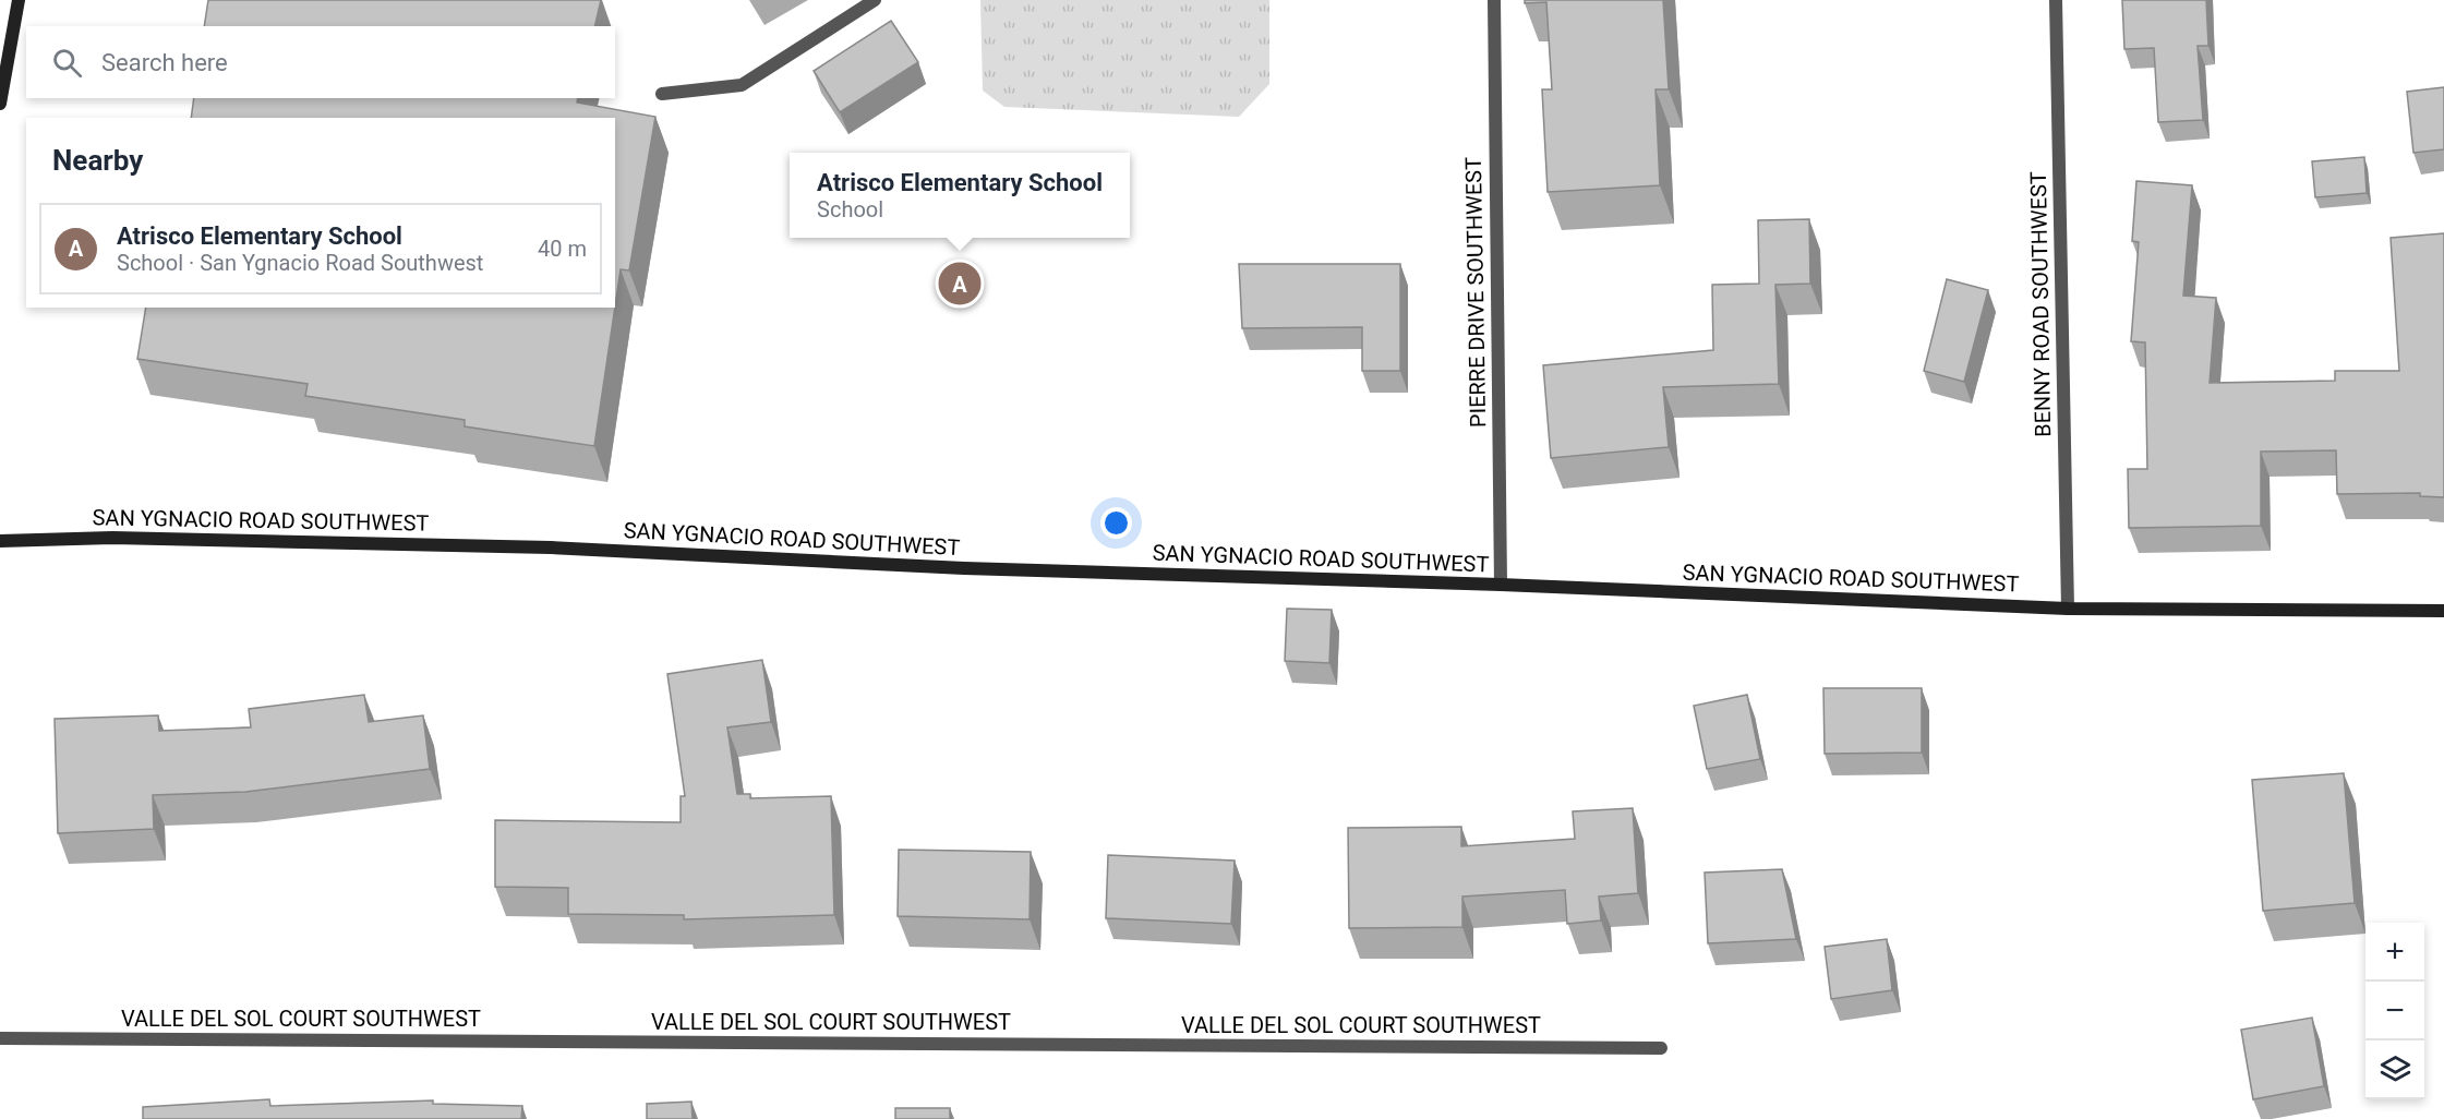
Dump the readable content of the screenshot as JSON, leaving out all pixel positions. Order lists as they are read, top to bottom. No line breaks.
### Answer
{"streets":{"street":["PIERRE DRIVE SOUTHWEST","BENNY ROAD SOUTHWEST","SAN YGNACIO ROAD SOUTHWEST","VALLE DEL SOL COURT SOUTHWEST"]},"crossings":[["PIERRE DRIVE SOUTHWEST","SAN YGNACIO ROAD SOUTHWEST"],["BENNY ROAD SOUTHWEST","SAN YGNACIO ROAD SOUTHWEST"]],"page":{"search":"Search here","heading":"Nearby","popup":["Atrisco Elementary School","School"],"list":[{"mark":"A","name":"Atrisco Elementary School","note":"School · San Ygnacio Road Southwest","value":"40 m"}],"pins":"A","map_buttons":["+","−"]}}
